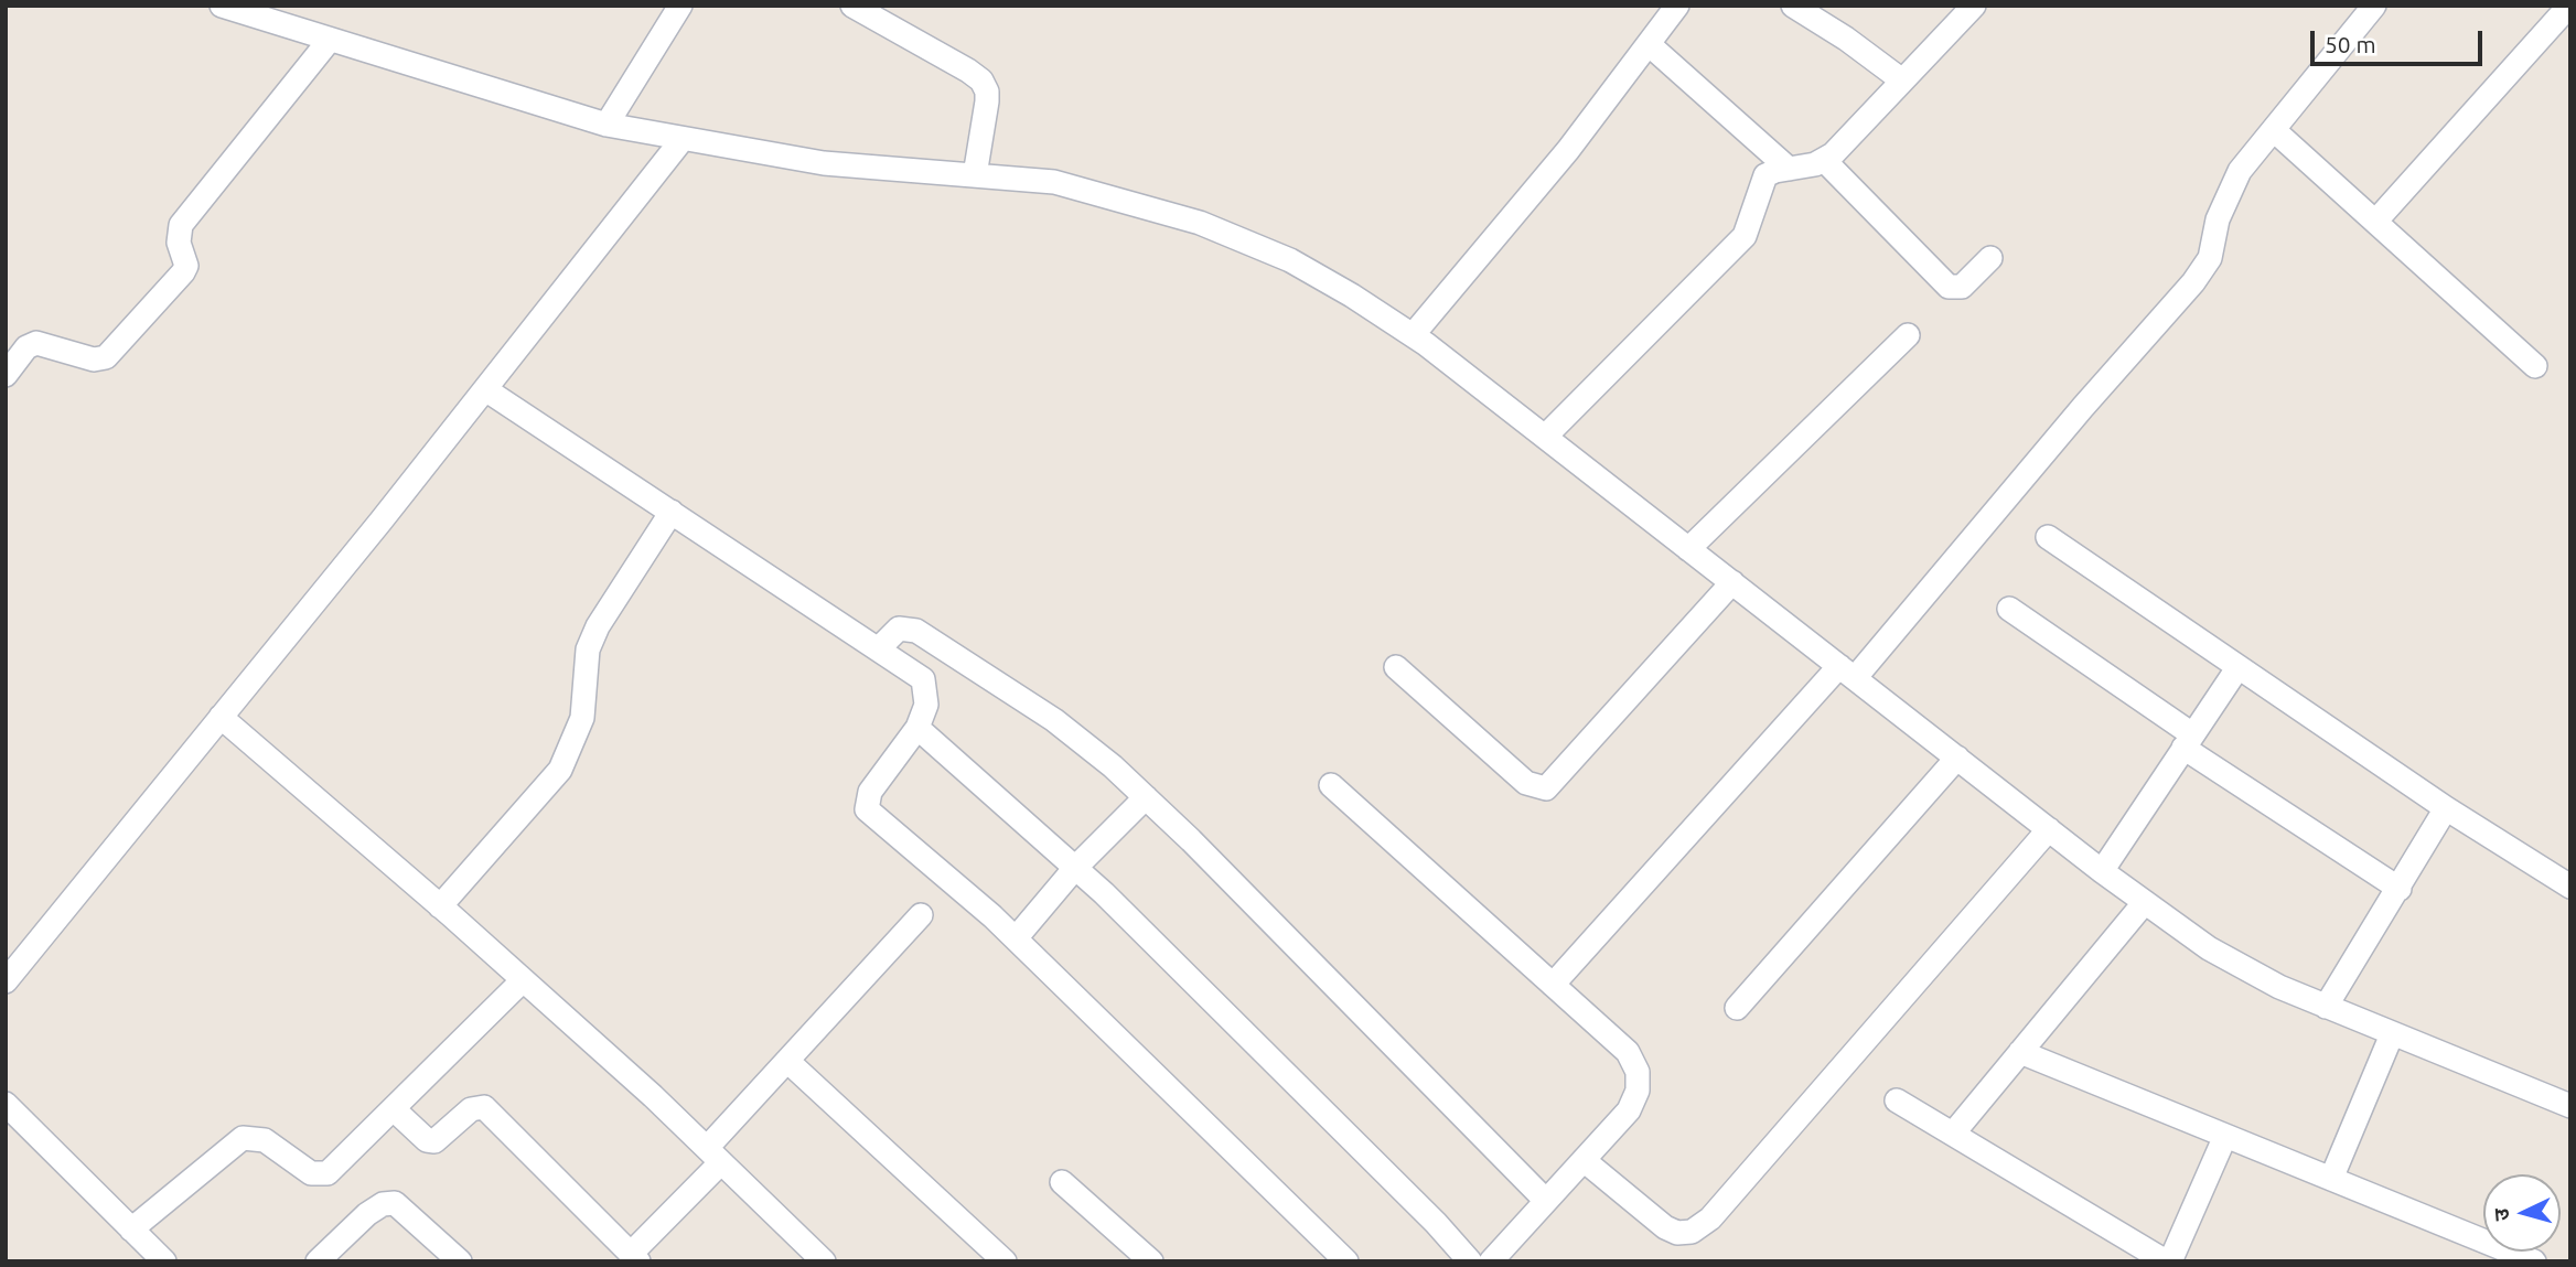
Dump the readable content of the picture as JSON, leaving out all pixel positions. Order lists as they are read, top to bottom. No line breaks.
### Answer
{"scale_bar":"50 m","north":"left"}
